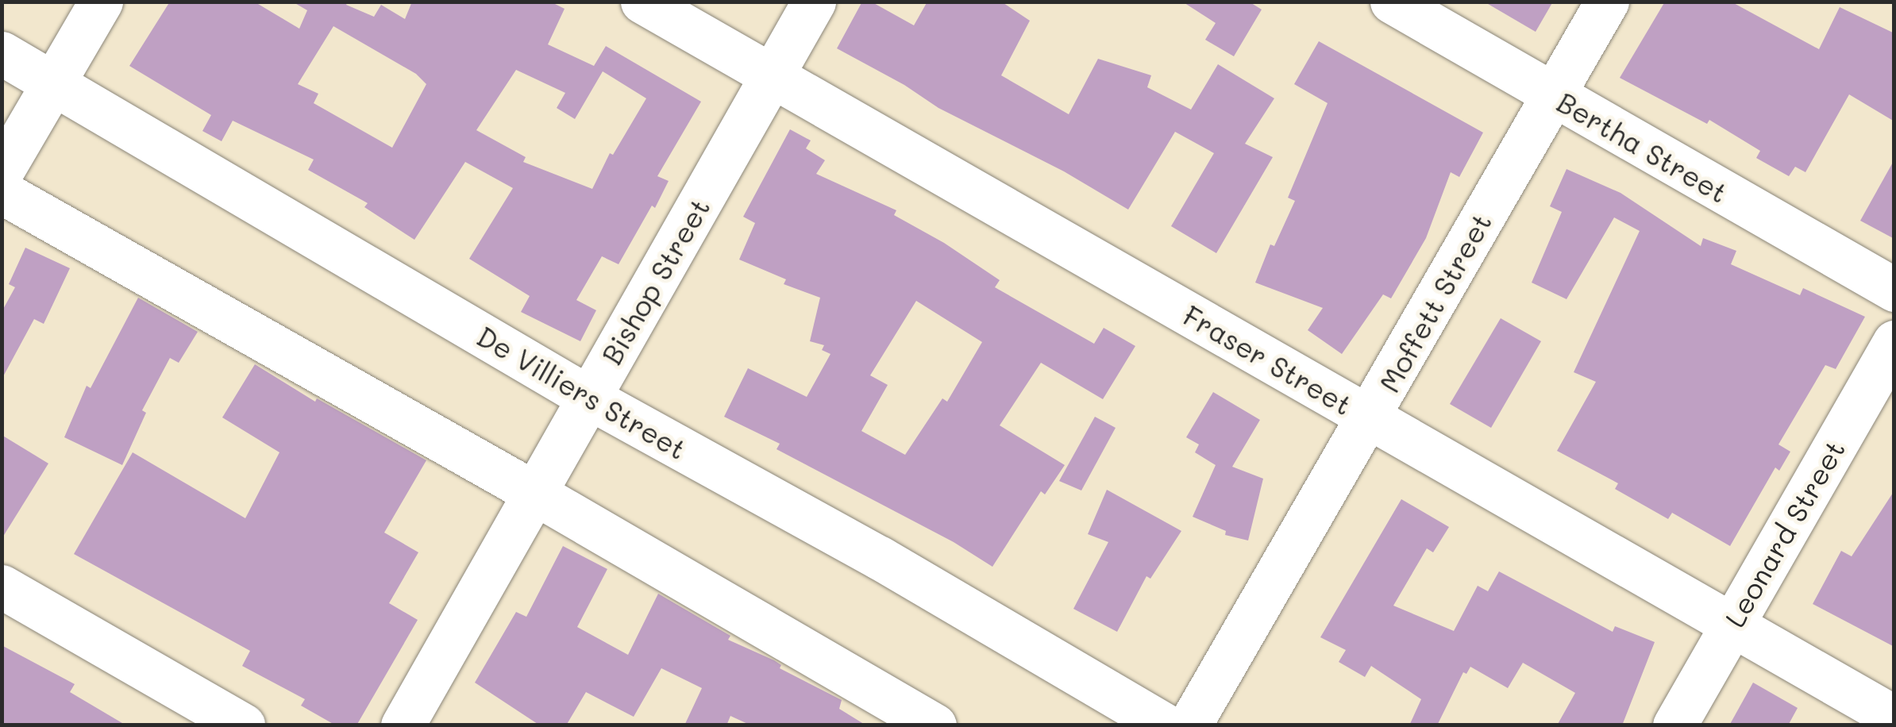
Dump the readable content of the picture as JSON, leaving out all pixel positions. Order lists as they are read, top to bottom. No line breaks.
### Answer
{"streets":{"street":["Bertha Street","Bishop Street","Moffett Street","Fraser Street","De Villiers Street","Leonard Street"]},"crossings":[["Bertha Street","Moffett Street"],["Bishop Street","Fraser Street"],["Bishop Street","De Villiers Street"],["Moffett Street","Fraser Street"],["Fraser Street","Leonard Street"]]}
